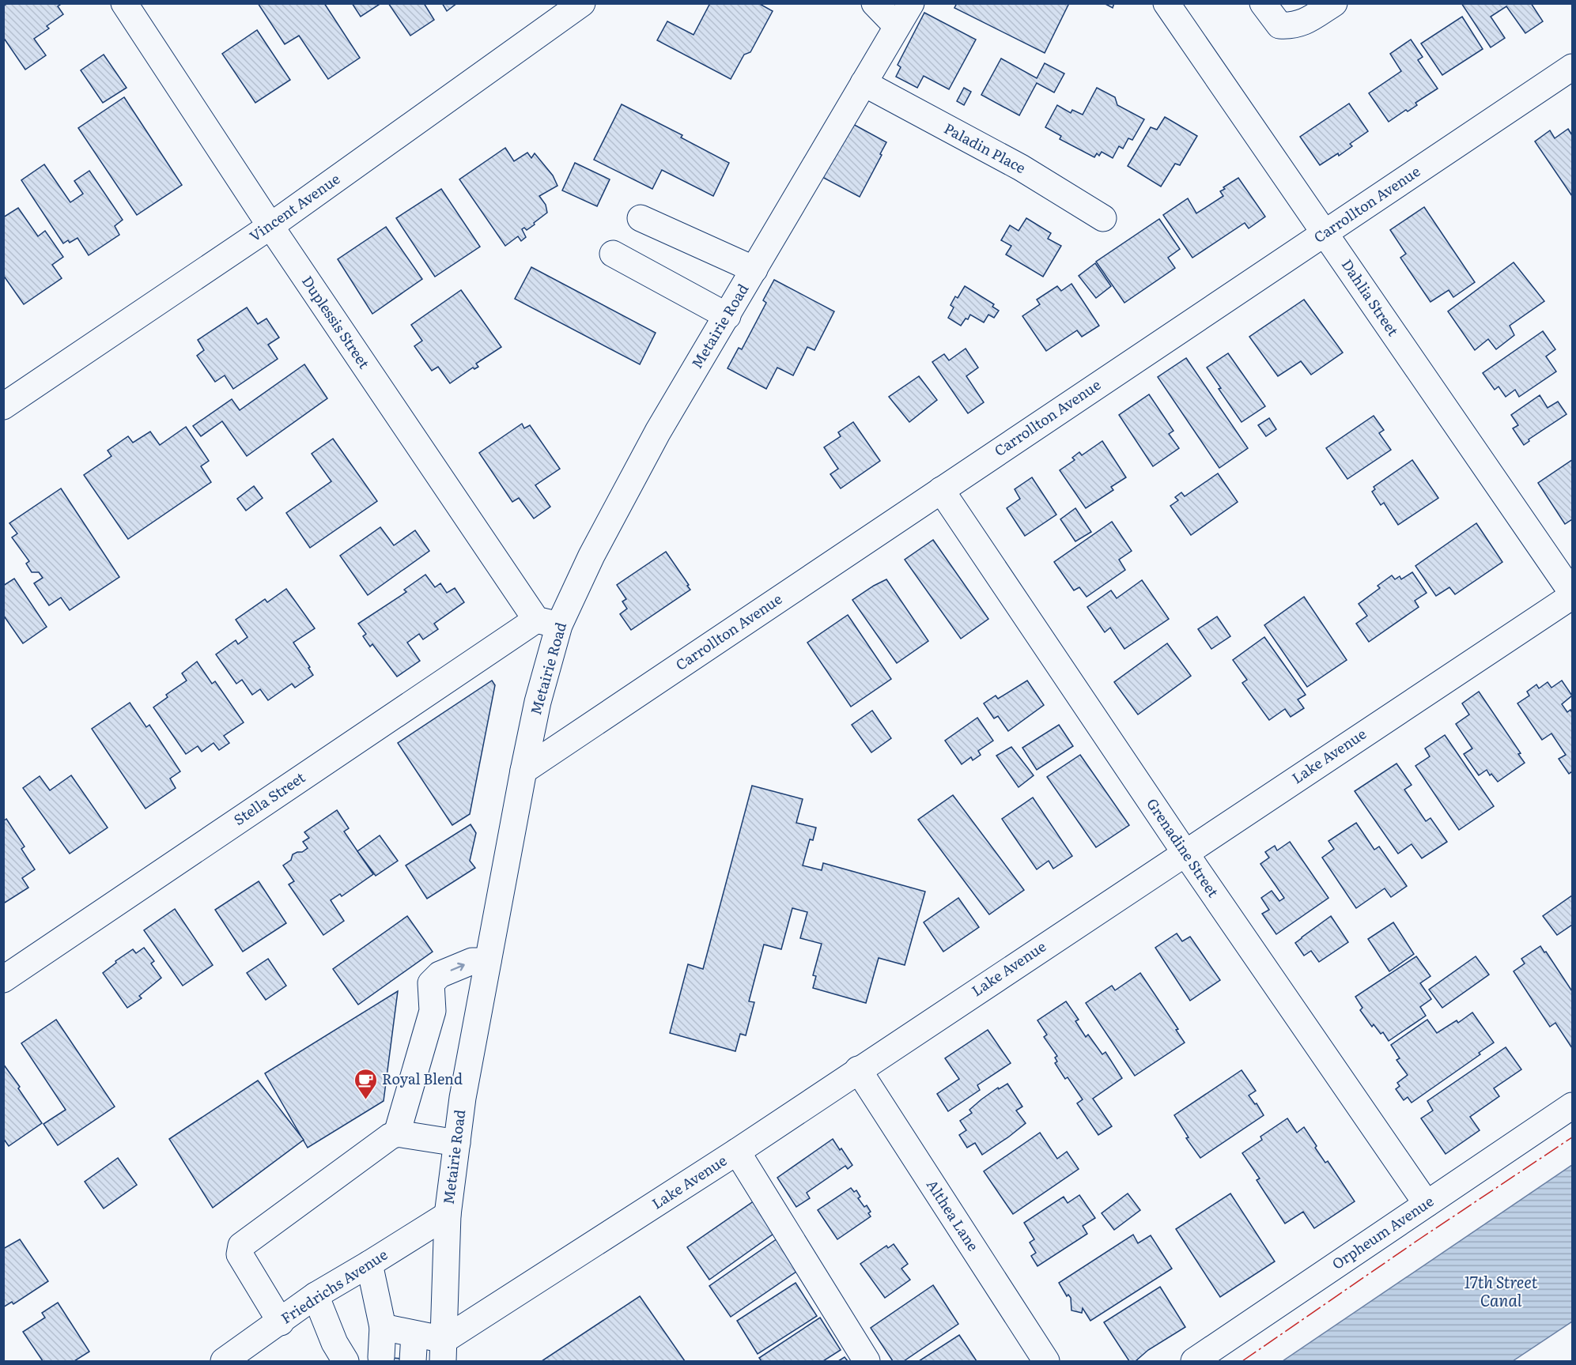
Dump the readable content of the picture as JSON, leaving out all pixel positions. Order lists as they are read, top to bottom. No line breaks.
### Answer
{"streets":{"street":["Paladin Place","Carrollton Avenue","Vincent Avenue","Dahlia Street","Duplessis Street","Metairie Road","Lake Avenue","Stella Street","Grenadine Street","Althea Lane","Orpheum Avenue","Friedrichs Avenue"]},"crossings":[["Paladin Place","Metairie Road"],["Carrollton Avenue","Dahlia Street"],["Carrollton Avenue","Metairie Road"],["Carrollton Avenue","Grenadine Street"],["Vincent Avenue","Duplessis Street"],["Dahlia Street","Lake Avenue"],["Duplessis Street","Metairie Road"],["Duplessis Street","Stella Street"],["Metairie Road","Lake Avenue"],["Metairie Road","Stella Street"],["Metairie Road","Friedrichs Avenue"],["Lake Avenue","Grenadine Street"],["Lake Avenue","Althea Lane"],["Grenadine Street","Orpheum Avenue"]],"water":["17th Street Canal"],"places":{"cafe":["Royal Blend"]}}
